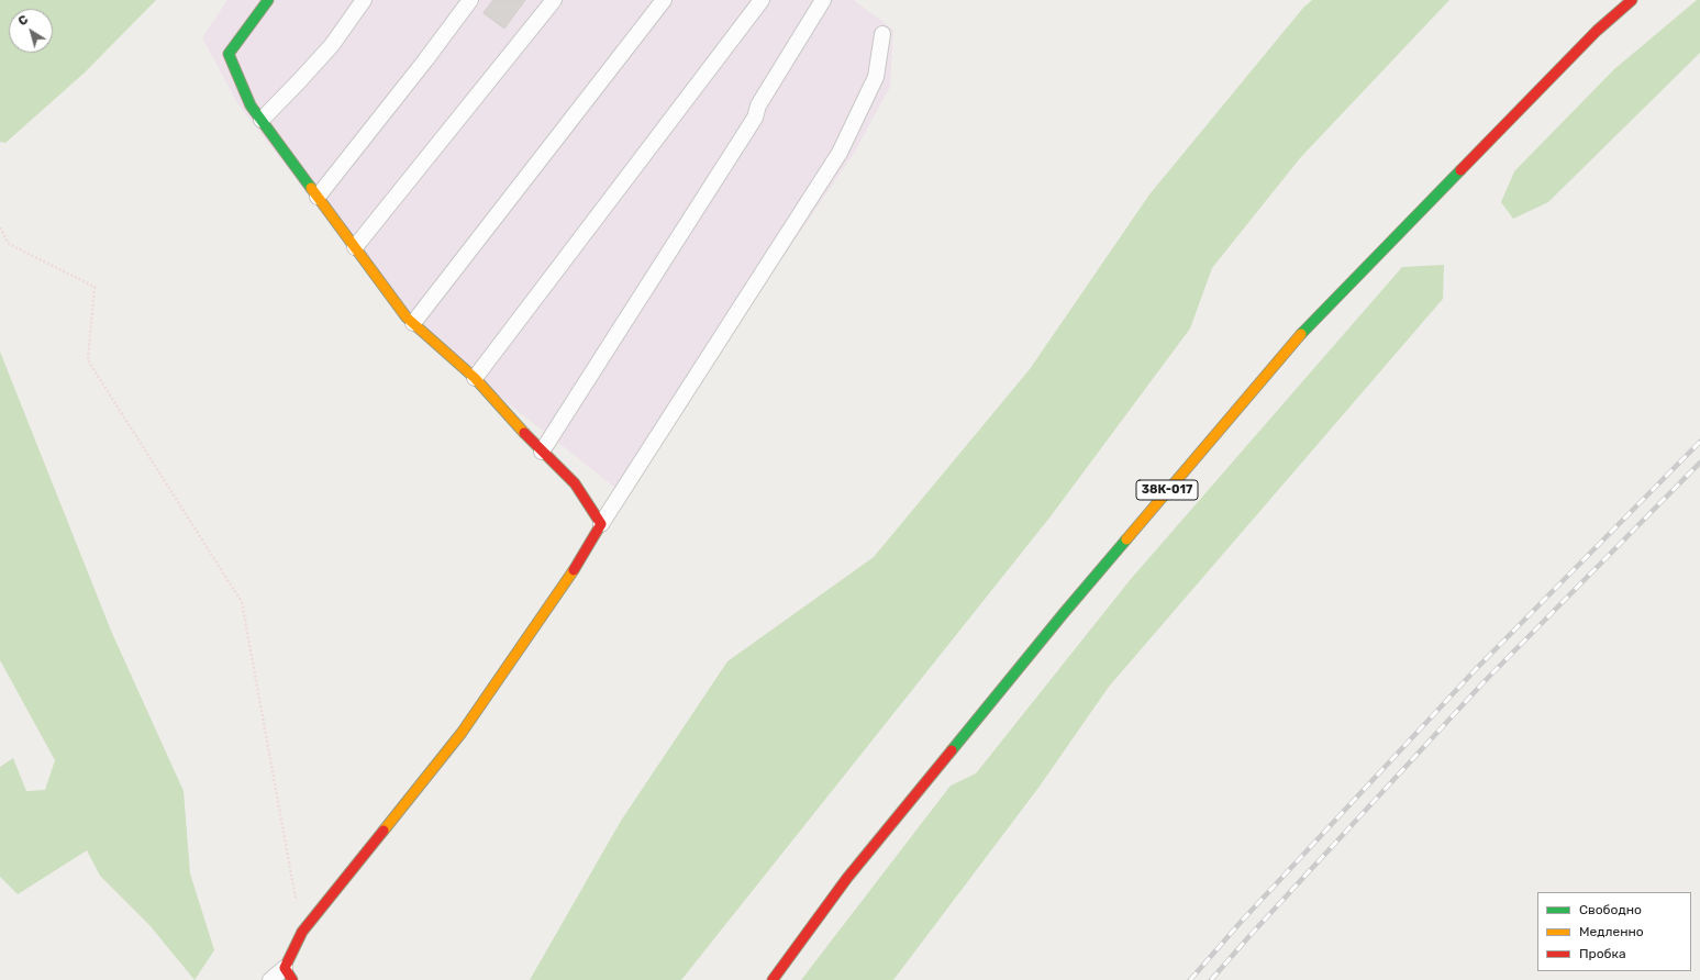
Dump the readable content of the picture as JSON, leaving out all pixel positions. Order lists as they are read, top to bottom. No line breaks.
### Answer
{"streets":{"main road":["38К-017"]},"legend":["Свободно","Медленно","Пробка"],"north":"top left"}
